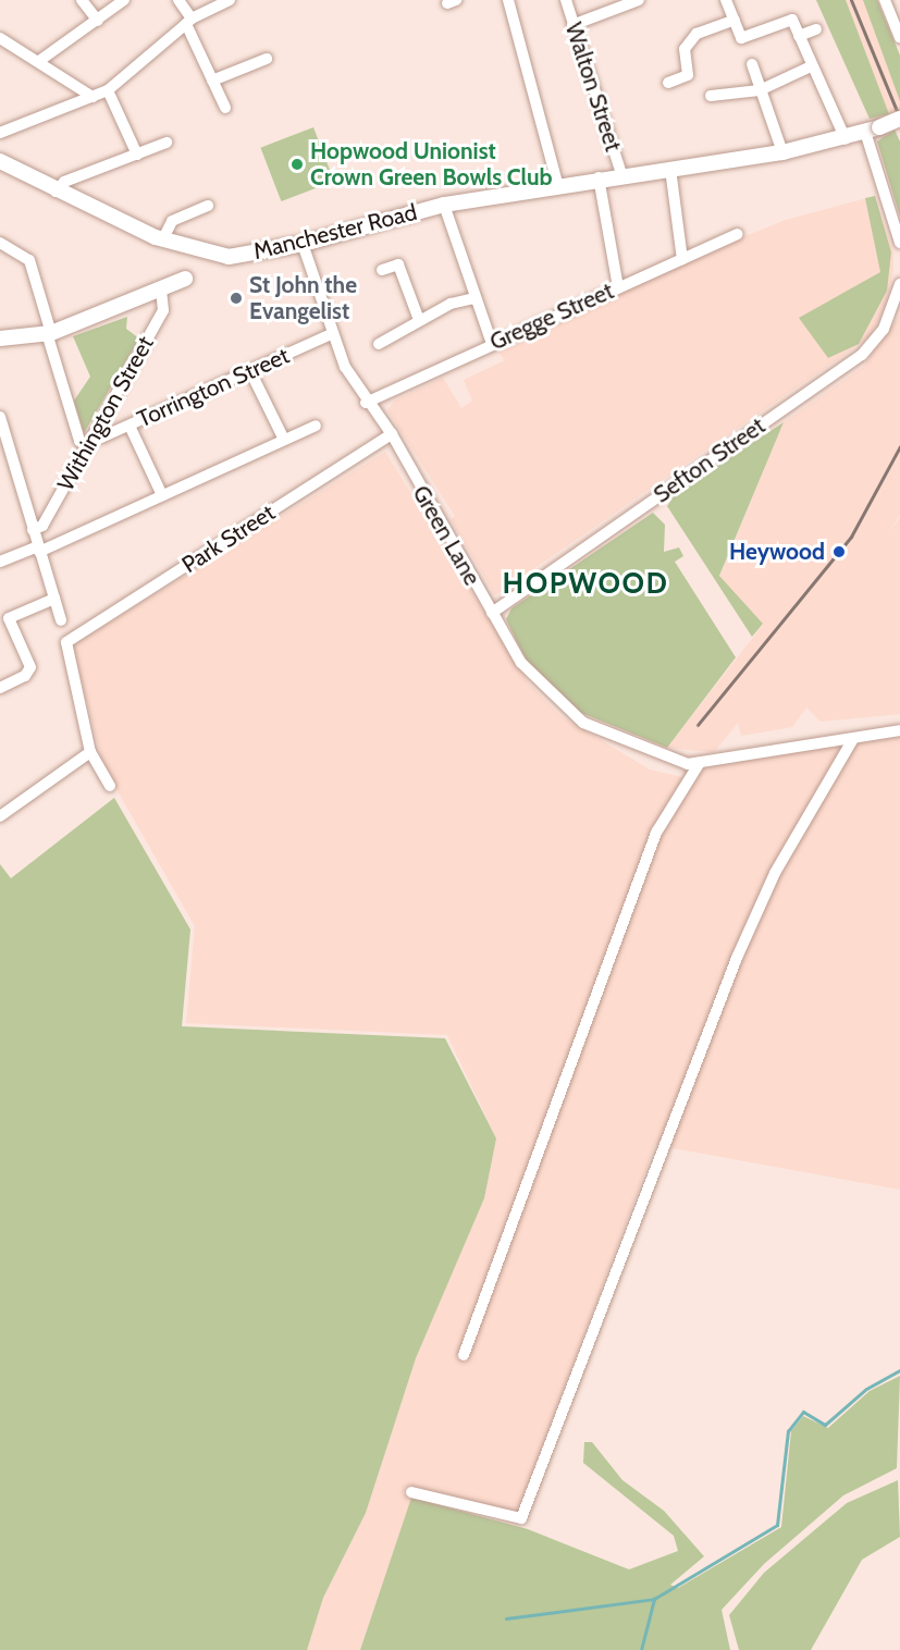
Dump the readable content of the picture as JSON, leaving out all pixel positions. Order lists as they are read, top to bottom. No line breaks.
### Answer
{"streets":{"main road":["Manchester Road"],"street":["Walton Street","Gregge Street","Torrington Street","Withington Street","Sefton Street","Green Lane","Park Street"]},"crossings":[["Walton Street","Manchester Road"],["Manchester Road","Green Lane"],["Gregge Street","Green Lane"],["Torrington Street","Withington Street"],["Torrington Street","Green Lane"],["Sefton Street","Green Lane"],["Green Lane","Park Street"]],"districts":["HOPWOOD"],"places":["Hopwood Unionist Crown Green Bowls Club","St John the Evangelist","Heywood"]}
